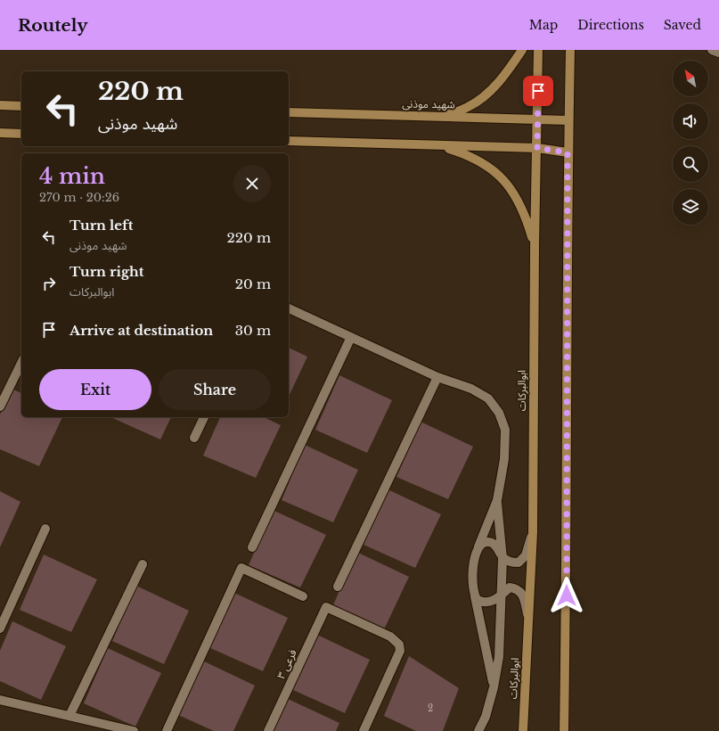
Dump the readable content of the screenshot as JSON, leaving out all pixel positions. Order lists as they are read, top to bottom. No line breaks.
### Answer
{"streets":{"main road":["شهید موذنی","ابوالبرکات"],"street":["فرعی ۳"]},"crossings":[["شهید موذنی","ابوالبرکات"]],"house_numbers":["2"],"north":"top left","page":{"header":"Routely","nav":["Map","Directions","Saved"],"turn":["220 m","شهید موذنی"],"heading":["4 min","270 m · 20:26"],"list":[{"name":"Turn left","note":"شهید موذنی","value":"220 m"},{"name":"Turn right","note":"ابوالبرکات","value":"20 m"},{"name":"Arrive at destination","value":"30 m"}],"buttons":["Exit","Share"]}}
